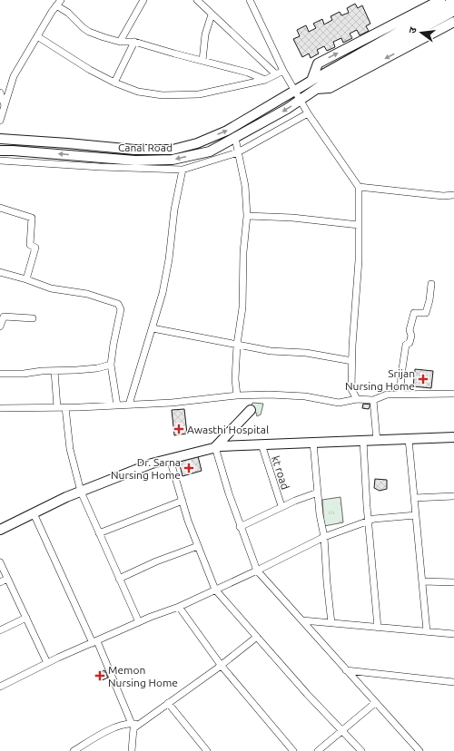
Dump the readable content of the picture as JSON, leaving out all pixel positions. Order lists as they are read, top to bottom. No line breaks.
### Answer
{"streets":{"main road":["Canal Road"],"street":["kt road"]},"places":{"health":["Srijan Nursing Home","Awasthi Hospital","Dr. Sarna Nursing Home","Memon Nursing Home"]},"north":"left"}
